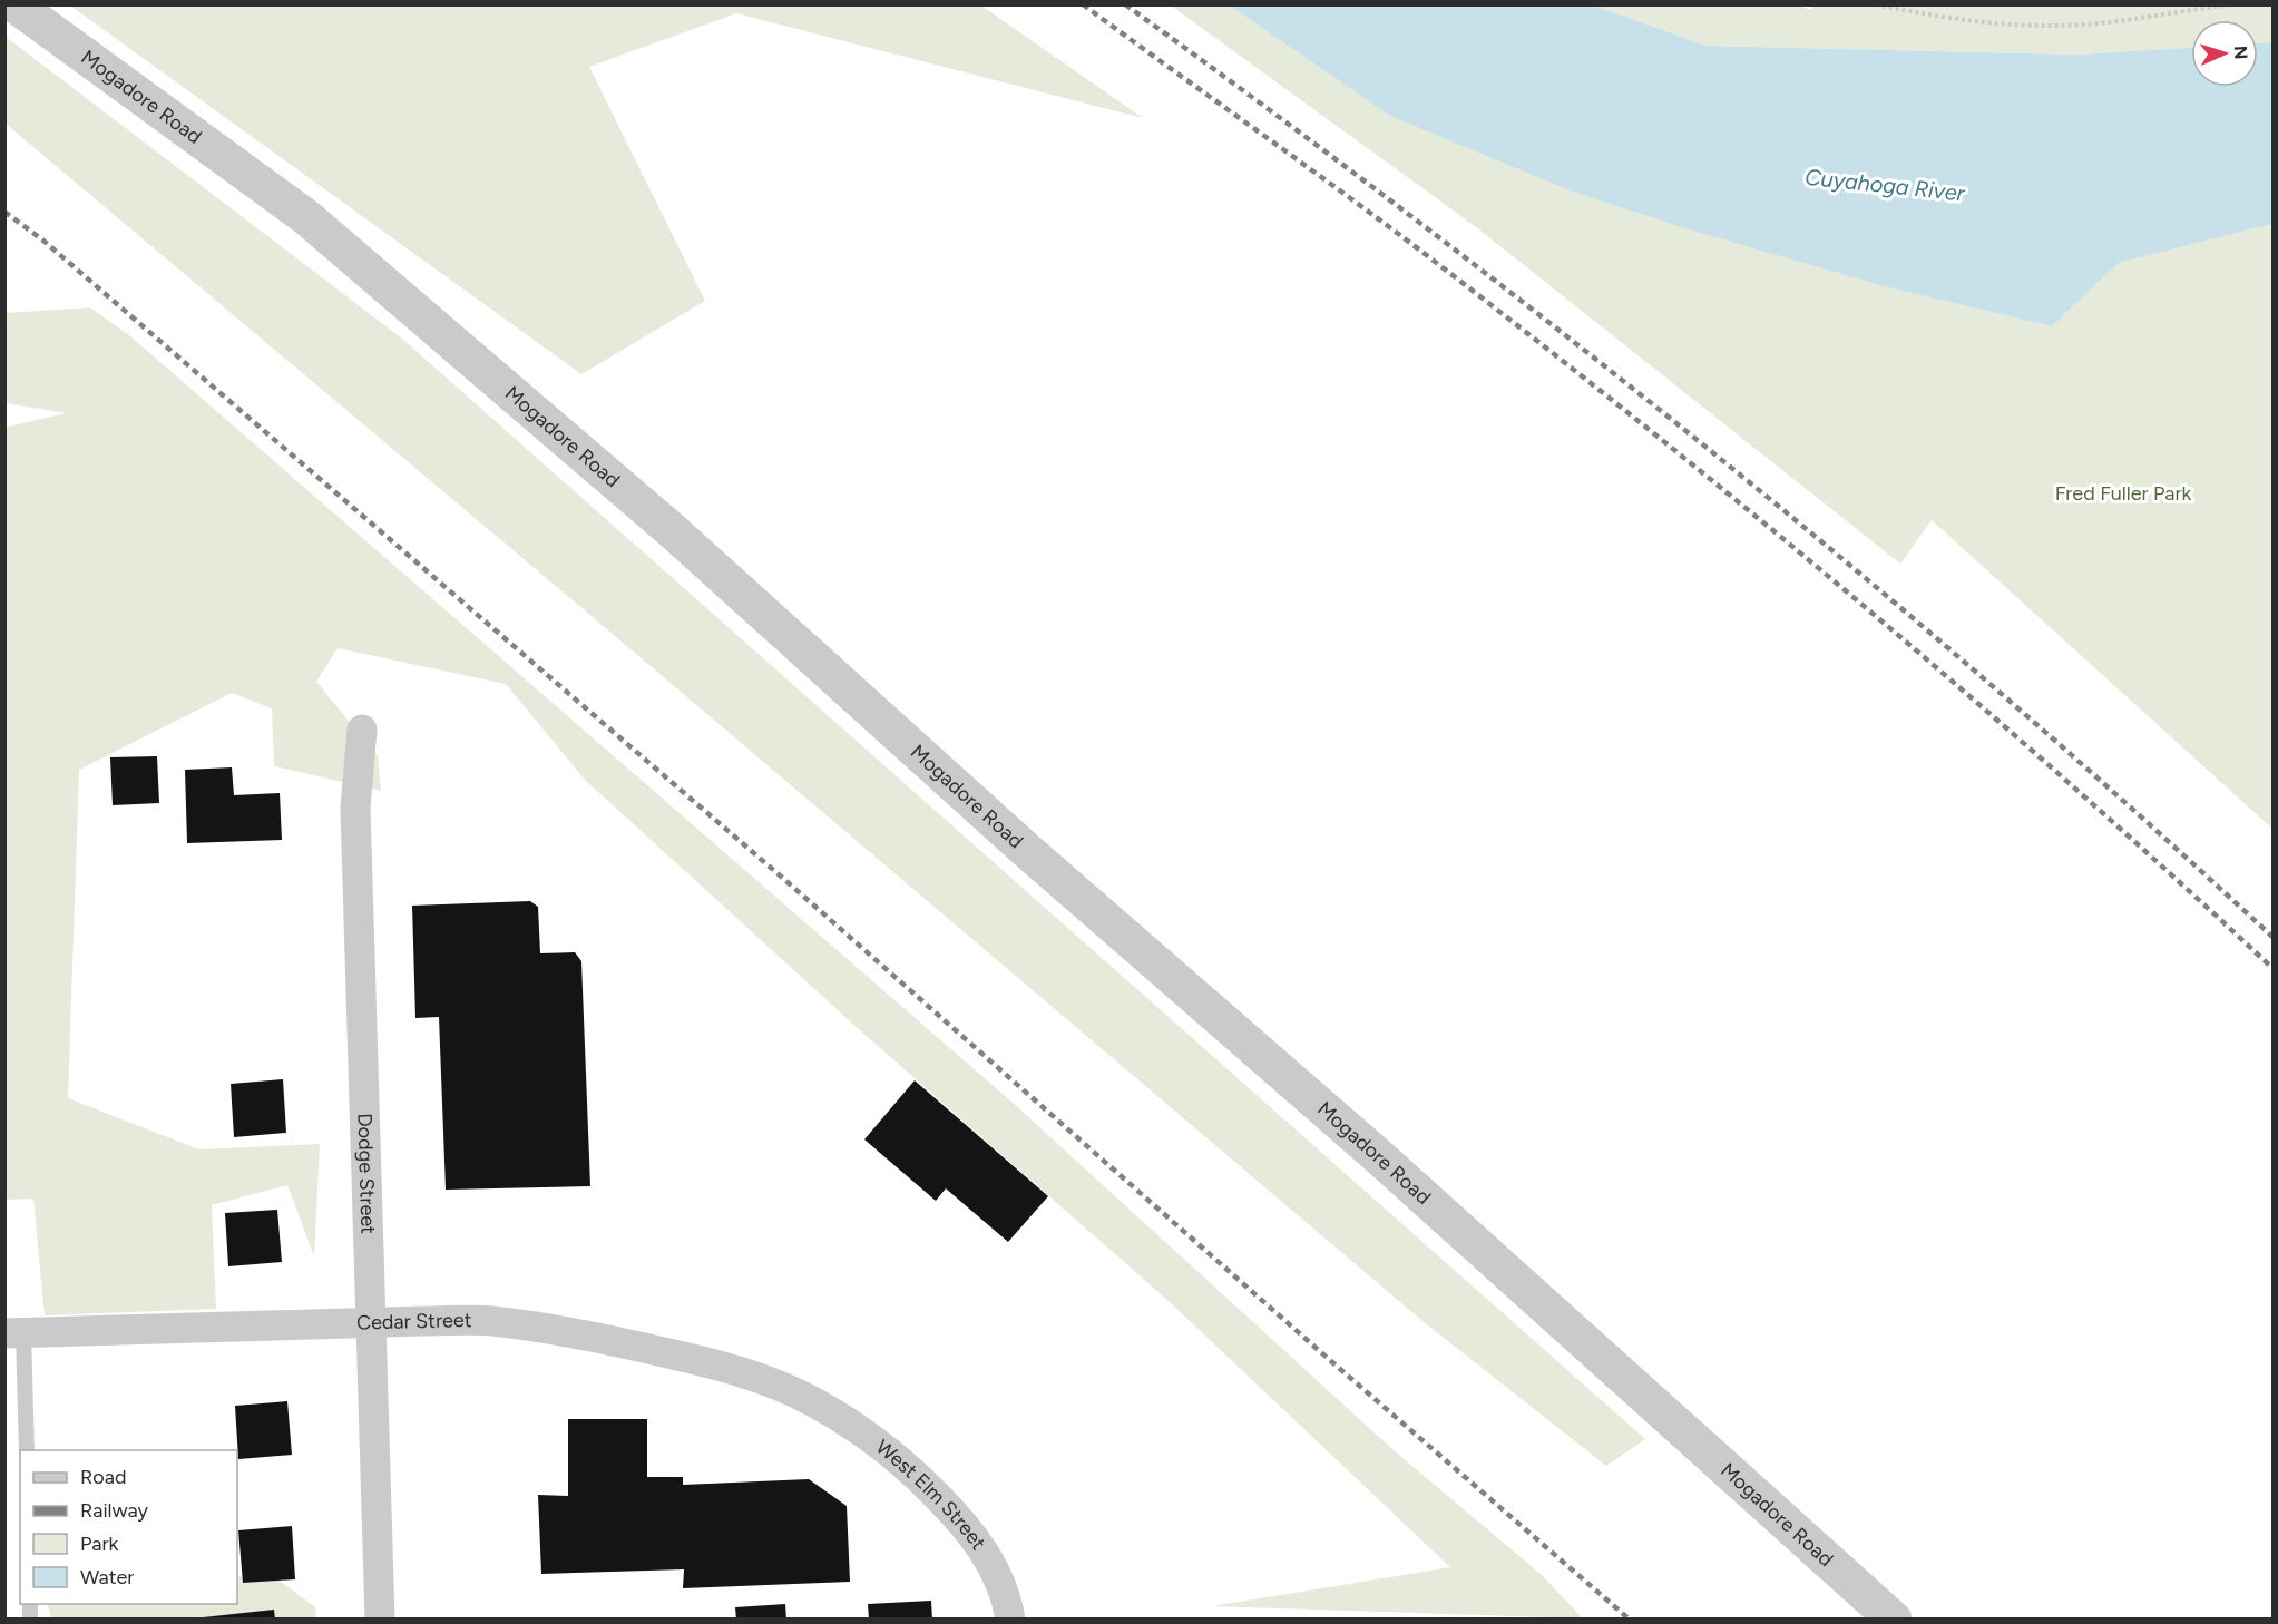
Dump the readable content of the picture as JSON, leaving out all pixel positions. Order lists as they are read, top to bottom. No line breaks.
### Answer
{"streets":{"street":["Mogadore Road","Dodge Street","Cedar Street","West Elm Street"]},"crossings":[["Dodge Street","Cedar Street"],["Cedar Street","West Elm Street"]],"water":["Cuyahoga River"],"parks":["Fred Fuller Park"],"legend":["Road","Railway","Park","Water"],"north":"right"}
